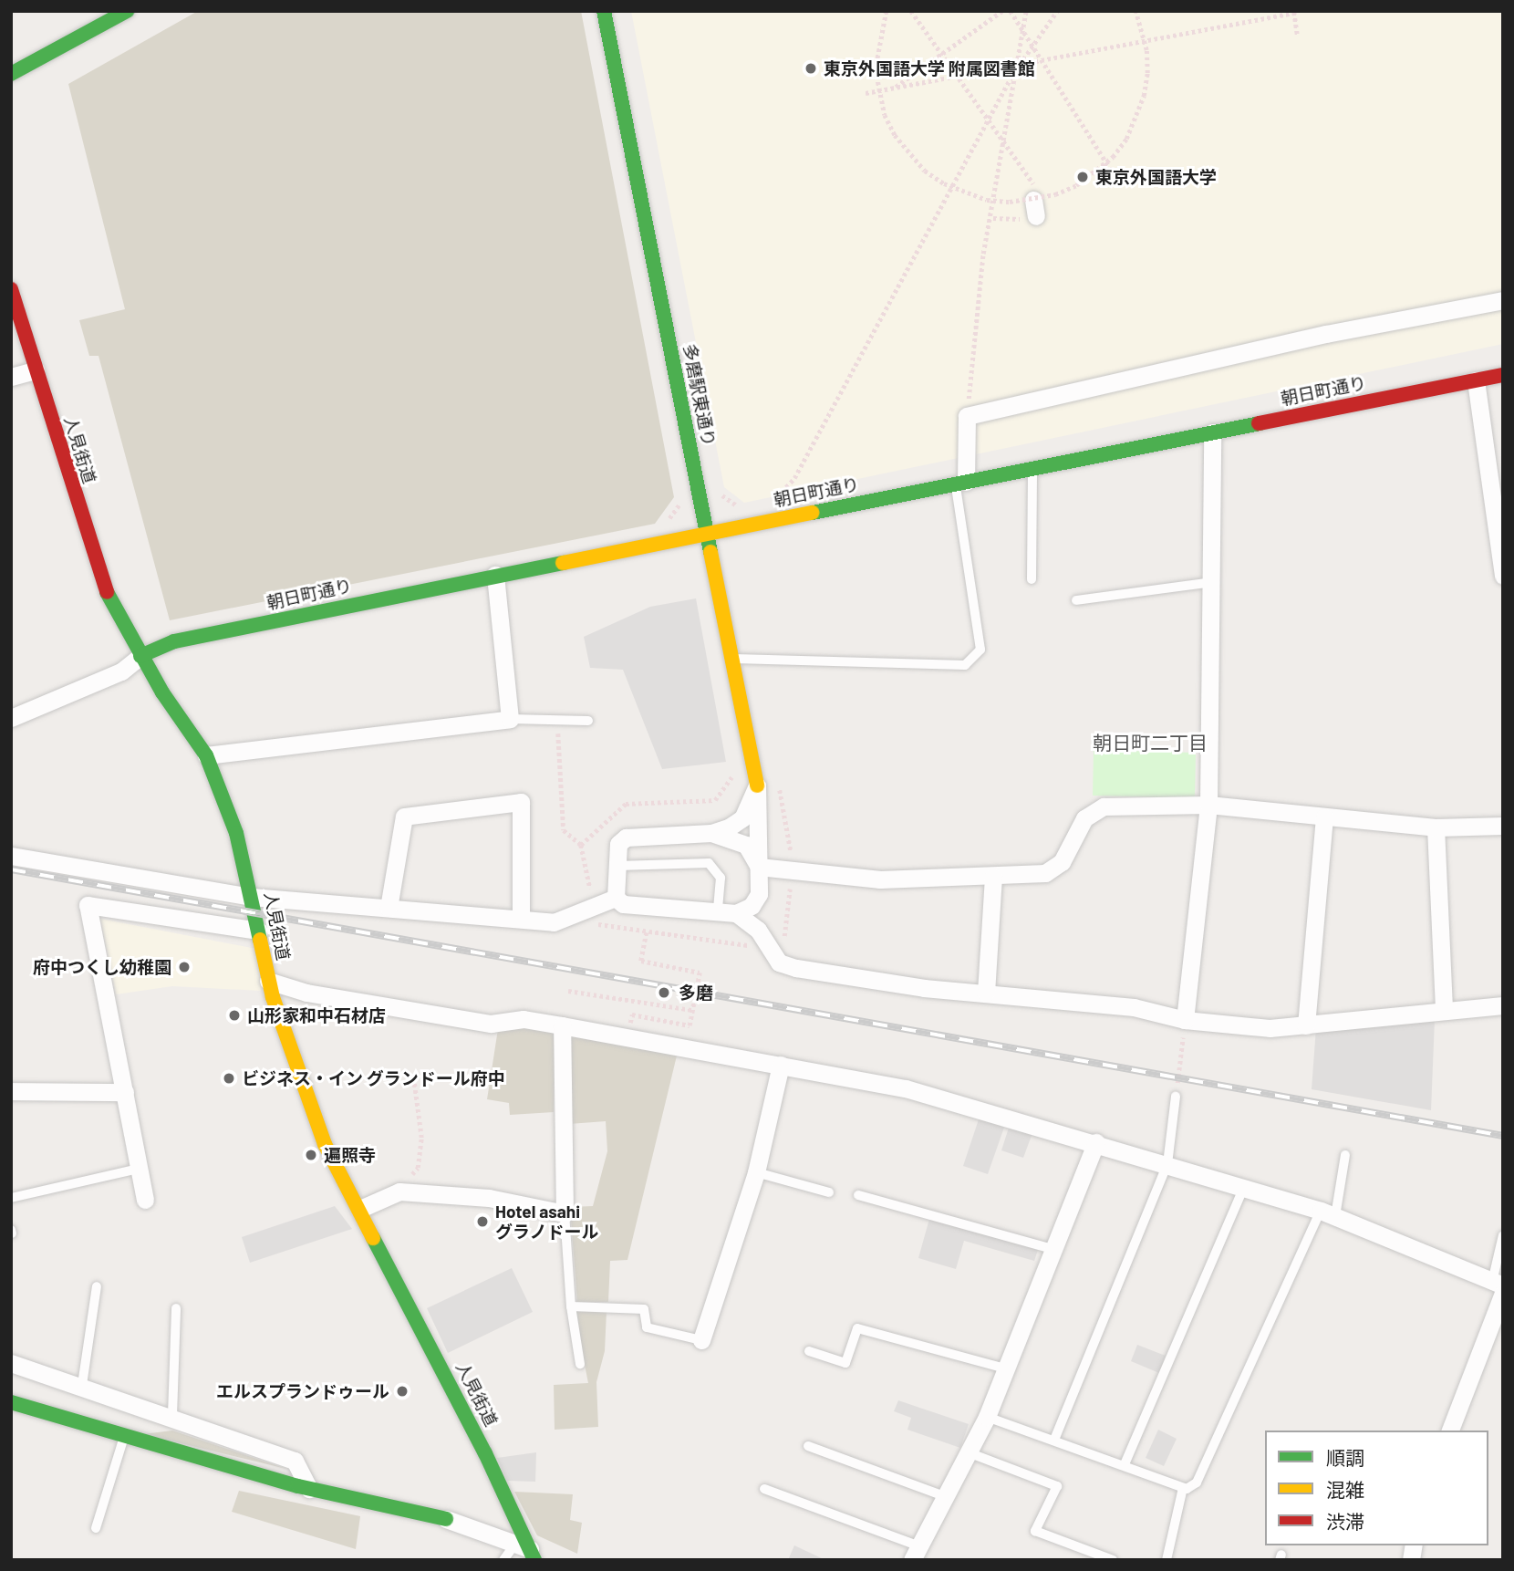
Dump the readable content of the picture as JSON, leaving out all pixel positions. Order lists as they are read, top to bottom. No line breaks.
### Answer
{"streets":{"street":["朝日町通り","多磨駅東通り","人見街道"]},"crossings":[["朝日町通り","多磨駅東通り"],["朝日町通り","人見街道"]],"districts":["朝日町二丁目"],"places":["東京外国語大学 附属図書館","東京外国語大学","府中つくし幼稚園","多磨","山形家和中石材店","ビジネス・イン グランドール府中","遍照寺","Hotel asahi グラノドール","エルスプランドゥール"],"legend":["順調","混雑","渋滞"]}
